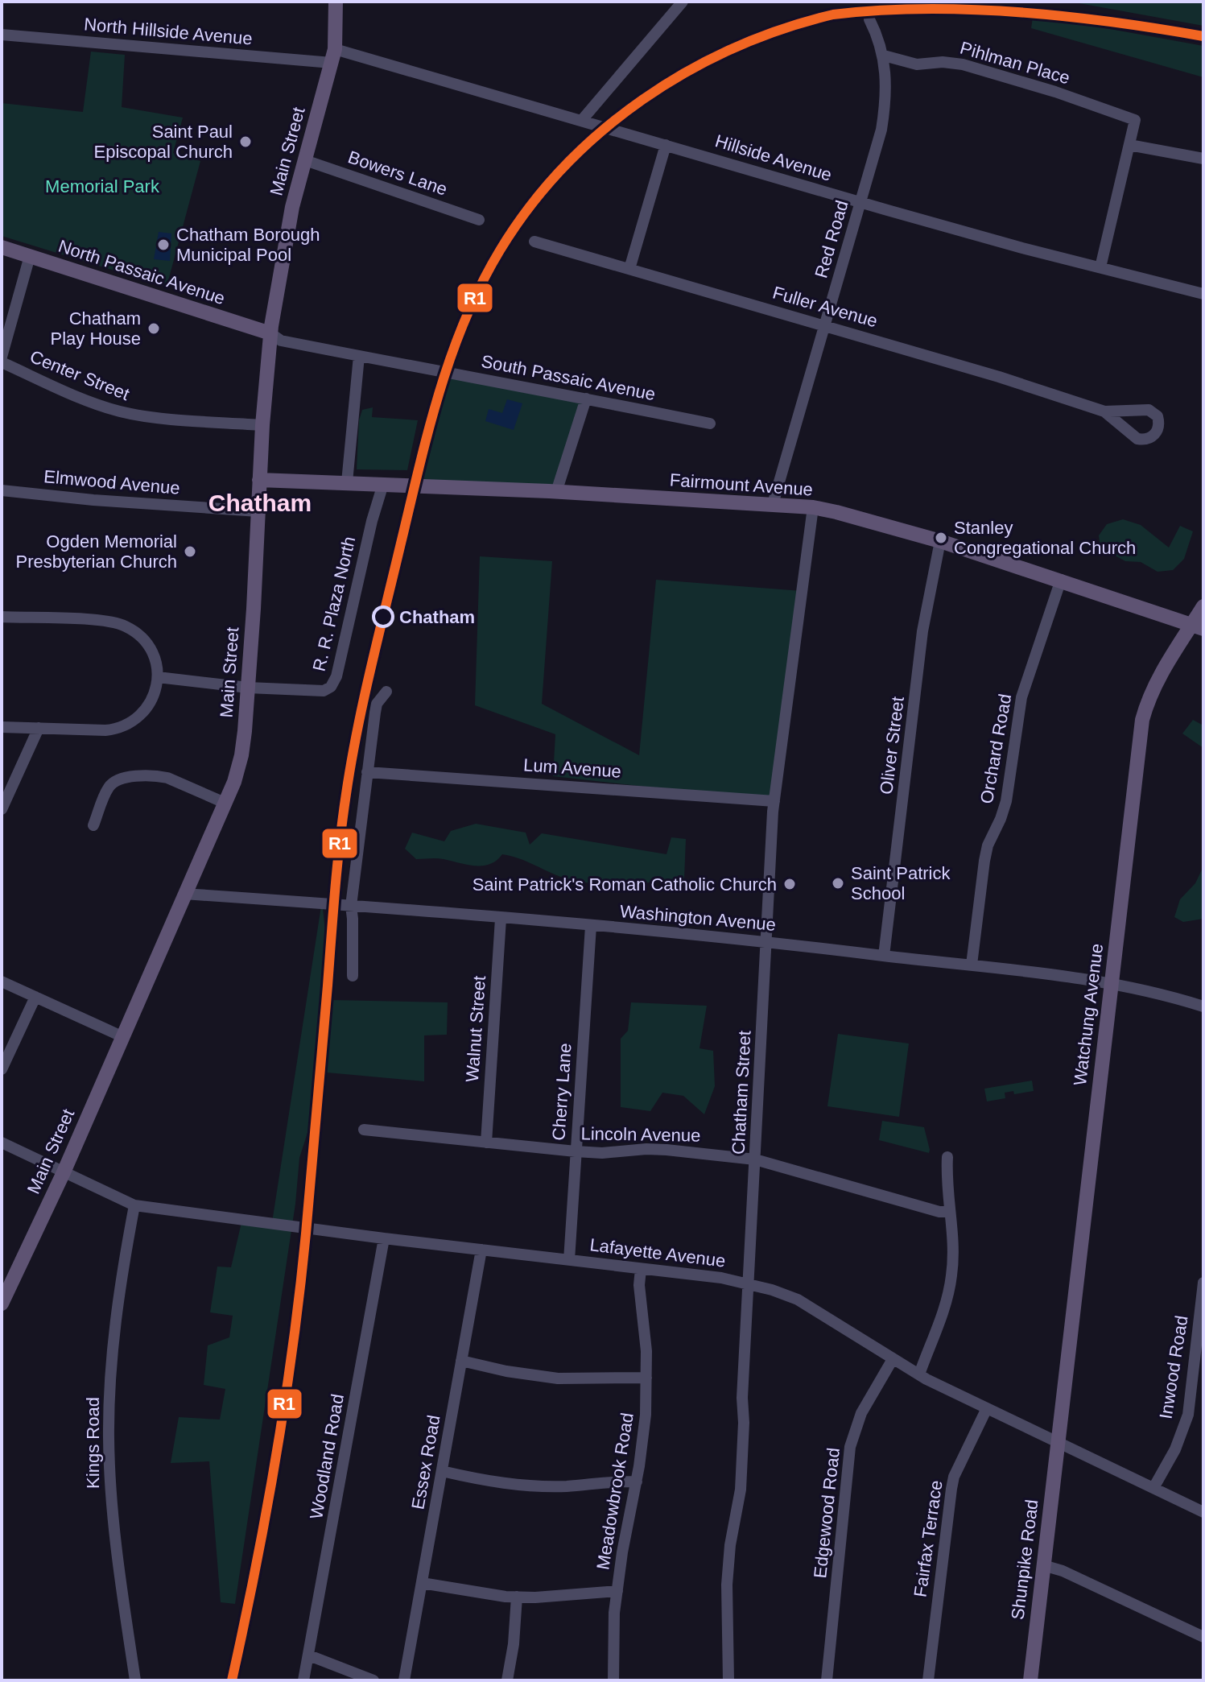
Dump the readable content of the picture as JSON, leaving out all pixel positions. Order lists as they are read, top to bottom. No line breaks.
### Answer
{"streets":{"main road":["Main Street","North Passaic Avenue","Fairmount Avenue","Watchung Avenue","Shunpike Road"],"street":["North Hillside Avenue","Pihlman Place","Hillside Avenue","Bowers Lane","Red Road","Fuller Avenue","Center Street","South Passaic Avenue","Elmwood Avenue","R. R. Plaza North","Oliver Street","Orchard Road","Lum Avenue","Washington Avenue","Walnut Street","Cherry Lane","Chatham Street","Lincoln Avenue","Lafayette Avenue","Inwood Road","Kings Road","Woodland Road","Essex Road","Meadowbrook Road","Edgewood Road","Fairfax Terrace"]},"crossings":[["North Hillside Avenue","Main Street"],["North Hillside Avenue","Hillside Avenue"],["Pihlman Place","Red Road"],["Main Street","Hillside Avenue"],["Main Street","Bowers Lane"],["Main Street","North Passaic Avenue"],["Main Street","Center Street"],["Main Street","South Passaic Avenue"],["Main Street","Elmwood Avenue"],["Main Street","Fairmount Avenue"],["Main Street","R. R. Plaza North"],["Main Street","Washington Avenue"],["Main Street","Lafayette Avenue"],["Hillside Avenue","Red Road"],["Red Road","Fuller Avenue"],["Red Road","Fairmount Avenue"],["North Passaic Avenue","South Passaic Avenue"],["Fairmount Avenue","R. R. Plaza North"],["Fairmount Avenue","Oliver Street"],["Fairmount Avenue","Orchard Road"],["Fairmount Avenue","Watchung Avenue"],["Fairmount Avenue","Chatham Street"],["Oliver Street","Washington Avenue"],["Orchard Road","Washington Avenue"],["Lum Avenue","Chatham Street"],["Washington Avenue","Watchung Avenue"],["Washington Avenue","Walnut Street"],["Washington Avenue","Cherry Lane"],["Washington Avenue","Chatham Street"],["Watchung Avenue","Lafayette Avenue"],["Watchung Avenue","Shunpike Road"],["Walnut Street","Lincoln Avenue"],["Cherry Lane","Lincoln Avenue"],["Cherry Lane","Lafayette Avenue"],["Chatham Street","Lincoln Avenue"],["Chatham Street","Lafayette Avenue"],["Lafayette Avenue","Inwood Road"],["Lafayette Avenue","Kings Road"],["Lafayette Avenue","Woodland Road"],["Lafayette Avenue","Essex Road"],["Lafayette Avenue","Meadowbrook Road"],["Lafayette Avenue","Edgewood Road"],["Lafayette Avenue","Fairfax Terrace"],["Lafayette Avenue","Shunpike Road"]],"districts":["Chatham"],"parks":["Memorial Park"],"places":["Saint Paul Episcopal Church","Chatham Borough Municipal Pool","Chatham Play House","Stanley Congregational Church","Ogden Memorial Presbyterian Church","Chatham","Saint Patrick School","Saint Patrick's Roman Catholic Church"],"lines":["transit line R1"]}
